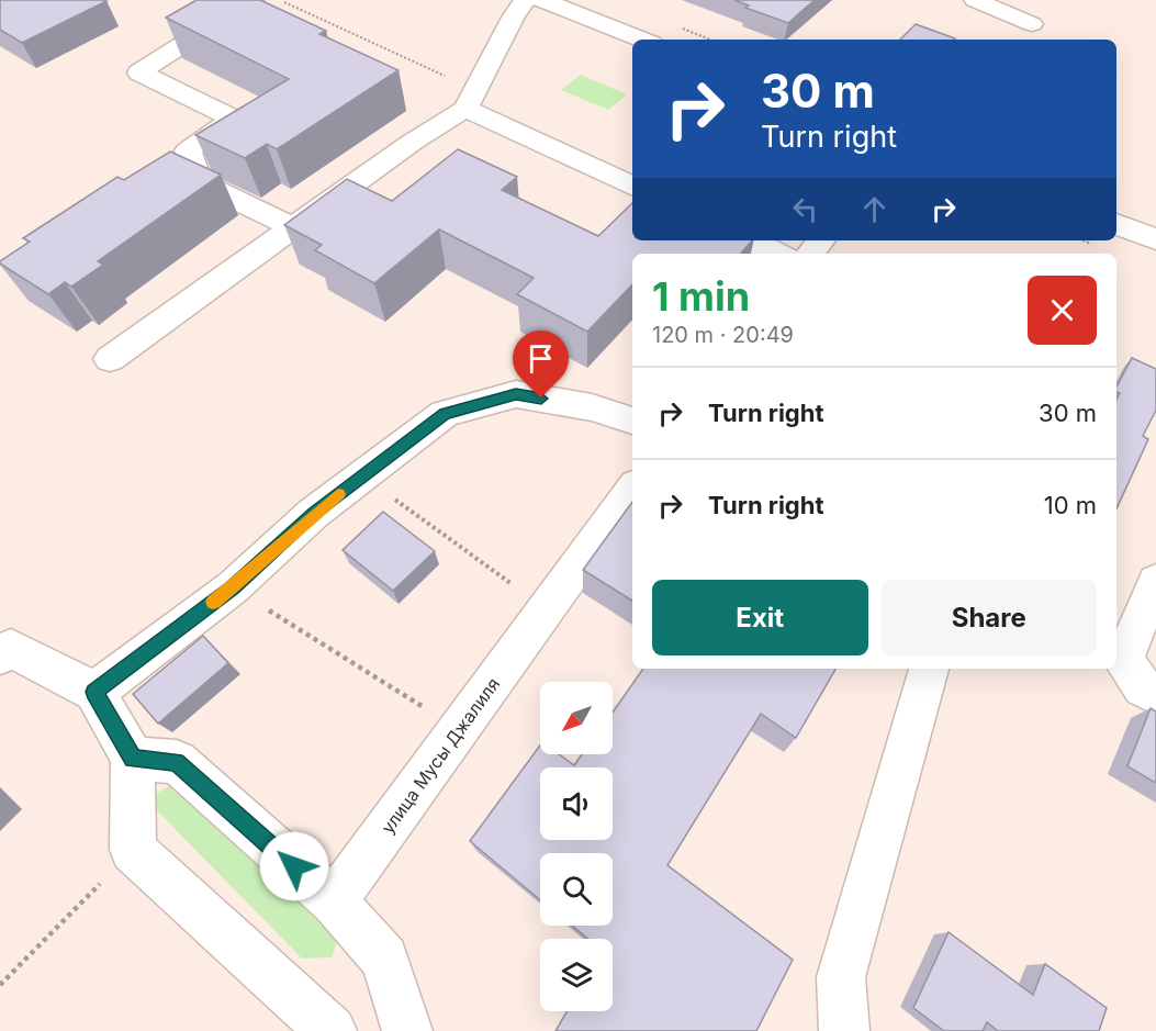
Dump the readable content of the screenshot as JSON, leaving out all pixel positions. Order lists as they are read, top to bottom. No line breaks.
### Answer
{"streets":{"street":["улица Мусы Джалиля"]},"north":"bottom left","page":{"turn":["30 m","Turn right"],"heading":["1 min","120 m · 20:49"],"list":[{"name":"Turn right","value":"30 m"},{"name":"Turn right","value":"10 m"}],"buttons":["Exit","Share"]}}
